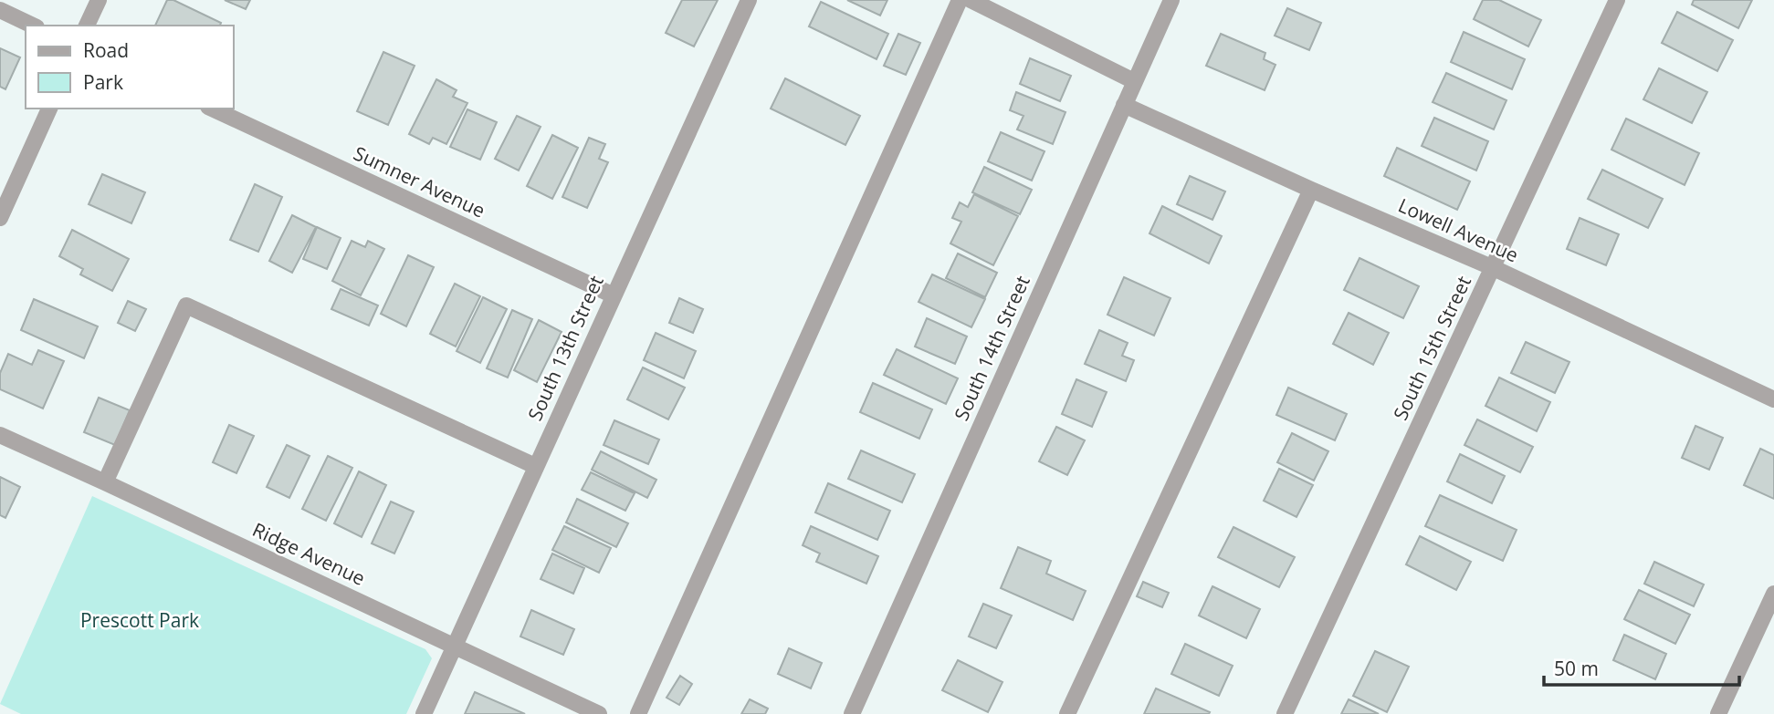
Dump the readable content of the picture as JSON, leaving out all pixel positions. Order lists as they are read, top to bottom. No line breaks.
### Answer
{"streets":{"street":["Sumner Avenue","Lowell Avenue","South 13th Street","South 14th Street","South 15th Street","Ridge Avenue"]},"crossings":[["Sumner Avenue","South 13th Street"],["Lowell Avenue","South 14th Street"],["Lowell Avenue","South 15th Street"],["South 13th Street","Ridge Avenue"]],"parks":["Prescott Park"],"legend":["Road","Park"],"scale_bar":"50 m"}
